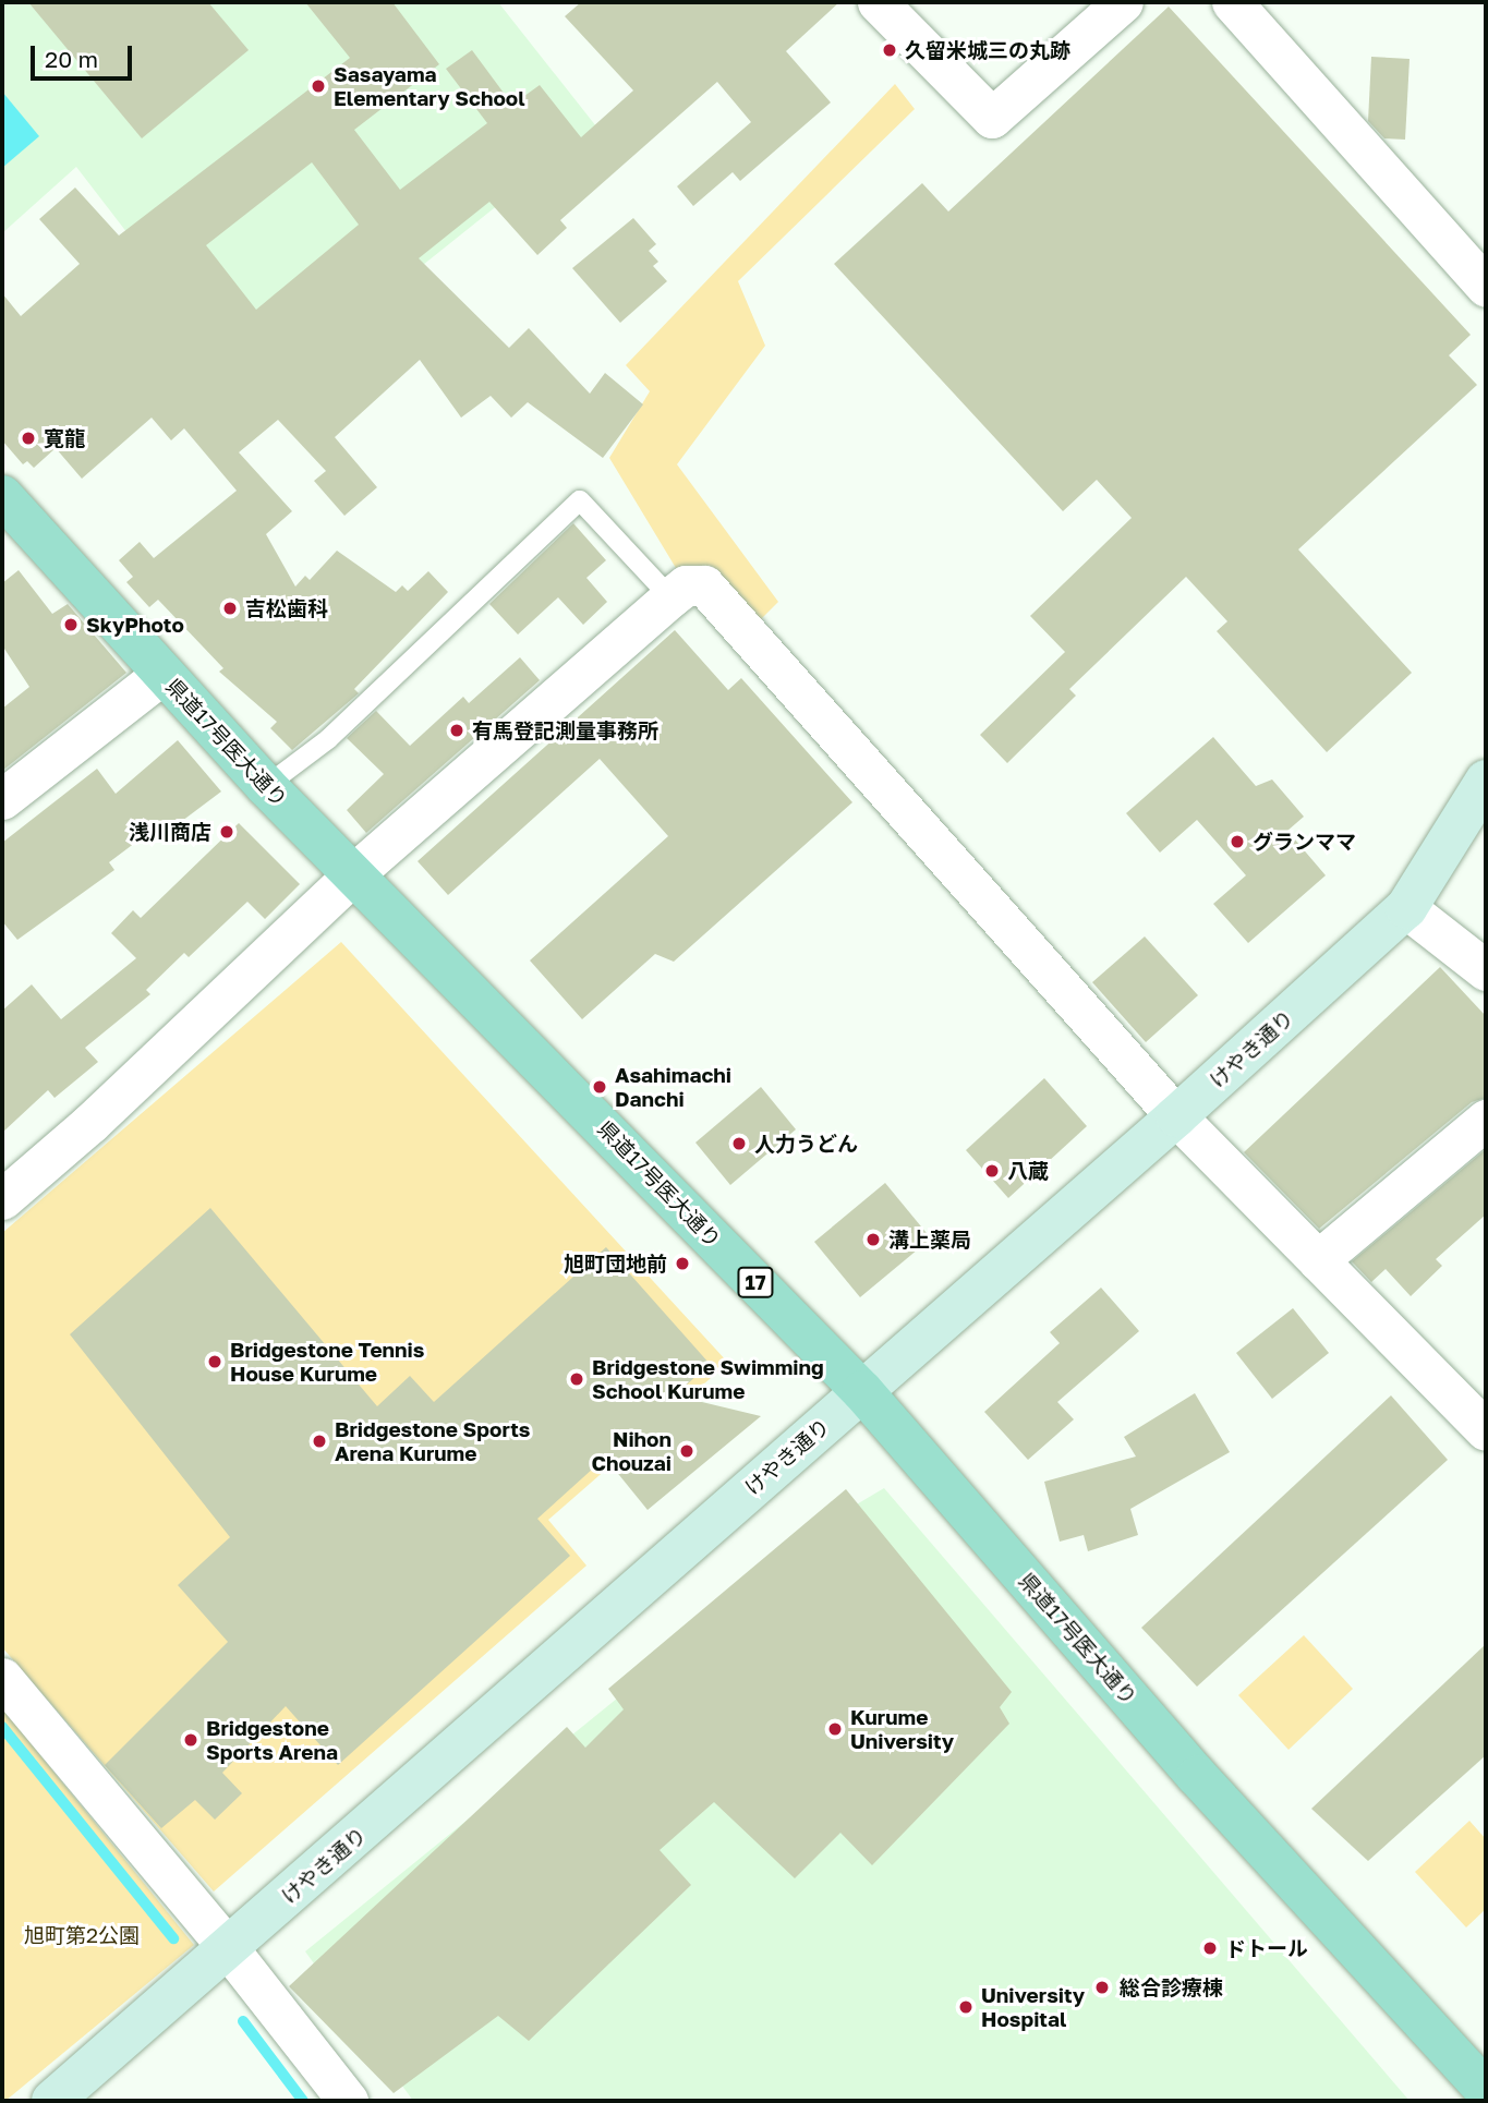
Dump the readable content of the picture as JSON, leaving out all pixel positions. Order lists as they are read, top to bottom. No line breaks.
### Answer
{"streets":{"main road":["県道17号医大通り","17"],"street":["けやき通り"]},"crossings":[["県道17号医大通り","けやき通り"]],"parks":["旭町第2公園"],"places":["久留米城三の丸跡","Sasayama Elementary School","寛龍","吉松歯科","SkyPhoto","有馬登記測量事務所","浅川商店","グランママ","Asahimachi Danchi","人力うどん","八蔵","溝上薬局","旭町団地前","Bridgestone Tennis House Kurume","Bridgestone Swimming School Kurume","Bridgestone Sports Arena Kurume","Nihon Chouzai","Kurume University","Bridgestone Sports Arena","ドトール","総合診療棟","University Hospital"],"scale_bar":"20 m"}
